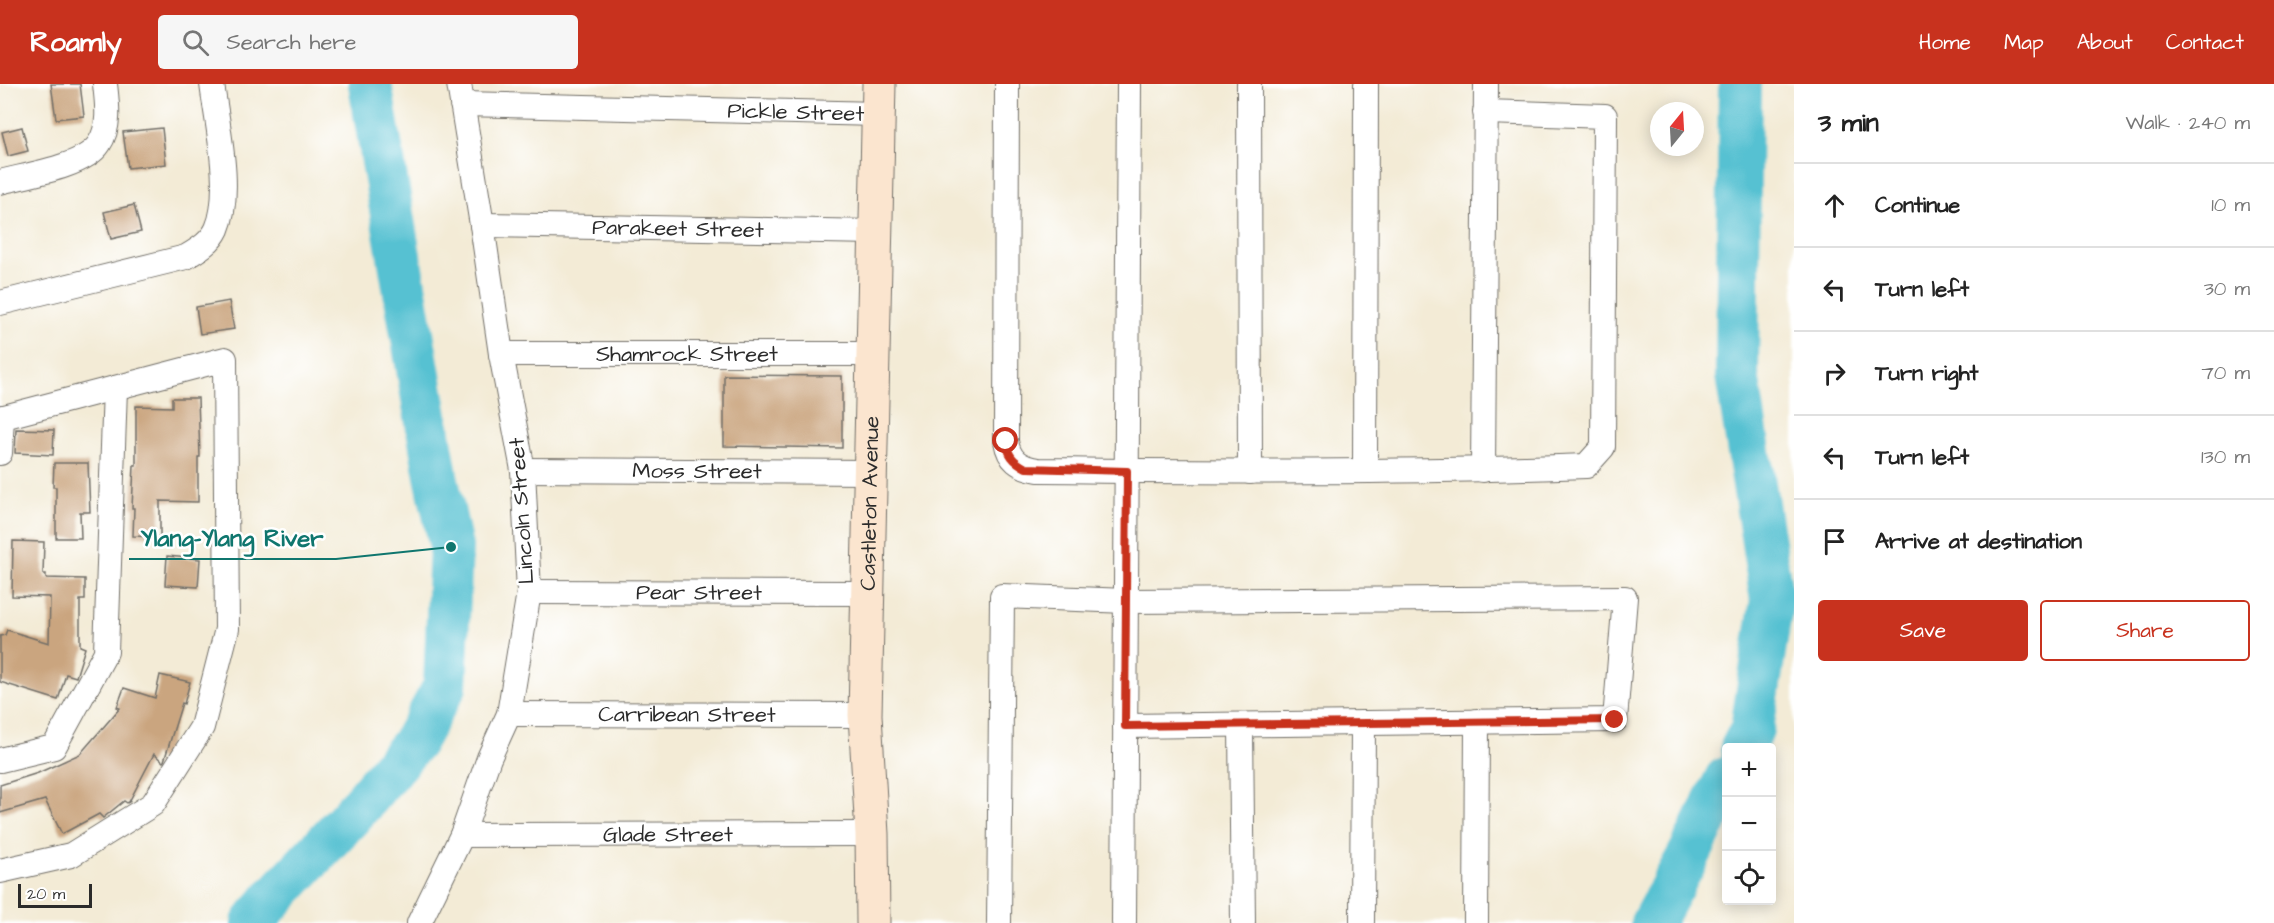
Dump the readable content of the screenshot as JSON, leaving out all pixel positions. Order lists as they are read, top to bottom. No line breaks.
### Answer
{"streets":{"street":["Pickle Street","Parakeet Street","Shamrock Street","Moss Street","Castleton Avenue","Lincoln Street","Pear Street","Carribean Street","Glade Street"]},"crossings":[["Pickle Street","Castleton Avenue"],["Pickle Street","Lincoln Street"],["Parakeet Street","Castleton Avenue"],["Parakeet Street","Lincoln Street"],["Shamrock Street","Castleton Avenue"],["Shamrock Street","Lincoln Street"],["Moss Street","Castleton Avenue"],["Moss Street","Lincoln Street"],["Castleton Avenue","Pear Street"],["Castleton Avenue","Carribean Street"],["Castleton Avenue","Glade Street"],["Lincoln Street","Pear Street"],["Lincoln Street","Carribean Street"],["Lincoln Street","Glade Street"]],"places":["Ylang-Ylang River"],"scale_bar":"20 m","north":"top","page":{"header":"Roamly","search":"Search here","nav":["Home","Map","About","Contact"],"heading":["3 min","Walk · 240 m"],"list":[["Continue","10 m"],["Turn left","30 m"],["Turn right","70 m"],["Turn left","130 m"],"Arrive at destination"],"buttons":["Save","Share"],"map_buttons":["+","−"],"scale":"20 m"}}
